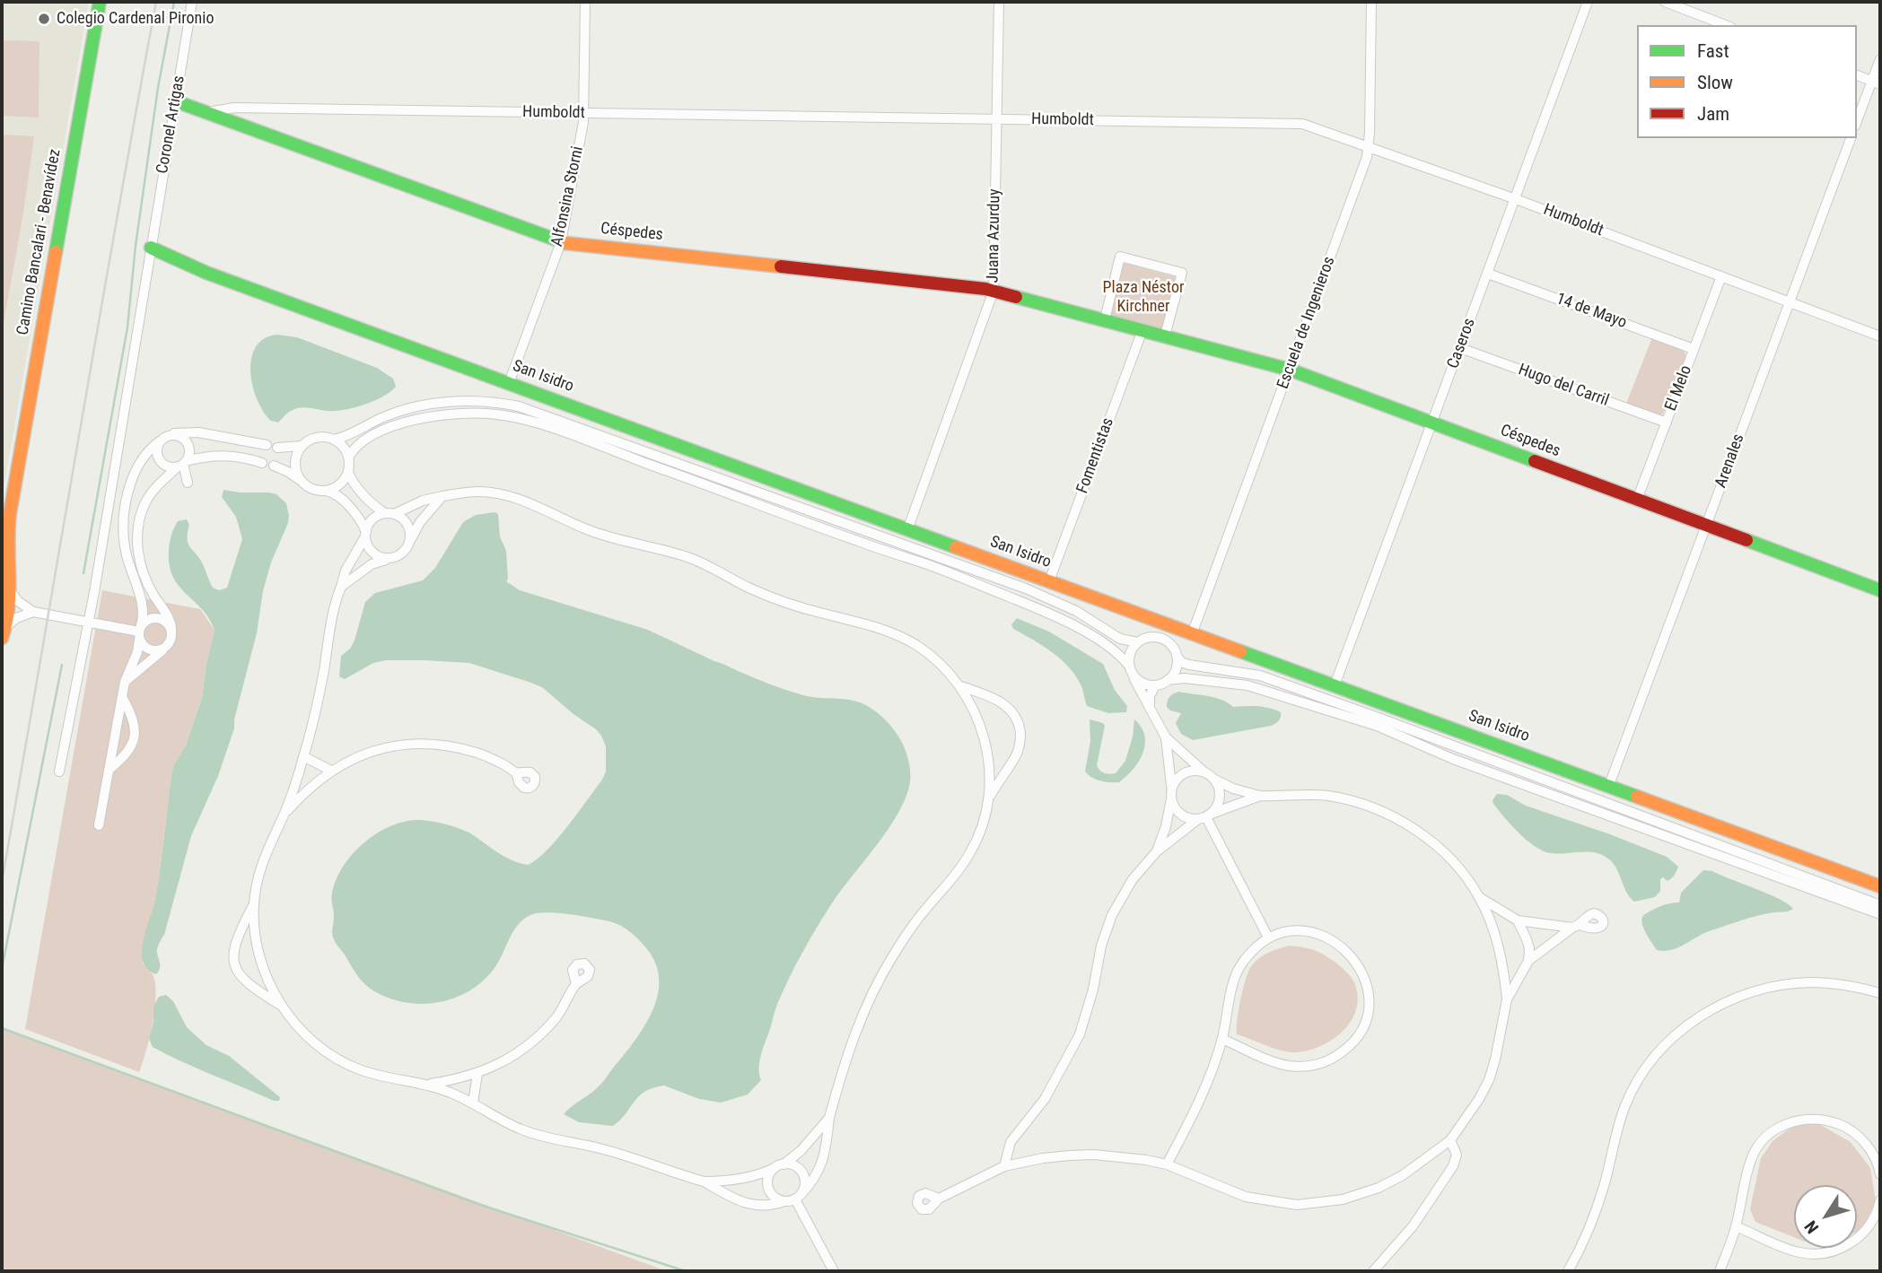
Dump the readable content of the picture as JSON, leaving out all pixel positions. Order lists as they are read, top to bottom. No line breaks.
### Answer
{"streets":{"street":["Humboldt","Coronel Artigas","Alfonsina Storni","Céspedes","Juana Azurduy","Camino Bancalari - Benavídez","14 de Mayo","Escuela de Ingenieros","Caseros","San Isidro","Hugo del Carril","El Melo","Fomentistas","Arenales"]},"crossings":[["Humboldt","Alfonsina Storni"],["Humboldt","Céspedes"],["Humboldt","Juana Azurduy"],["Humboldt","Escuela de Ingenieros"],["Humboldt","Caseros"],["Humboldt","El Melo"],["Humboldt","Arenales"],["Coronel Artigas","Céspedes"],["Coronel Artigas","San Isidro"],["Alfonsina Storni","Céspedes"],["Alfonsina Storni","San Isidro"],["Céspedes","Juana Azurduy"],["Céspedes","Escuela de Ingenieros"],["Céspedes","Caseros"],["Céspedes","El Melo"],["Céspedes","Fomentistas"],["Céspedes","Arenales"],["Juana Azurduy","San Isidro"],["14 de Mayo","Caseros"],["14 de Mayo","El Melo"],["Escuela de Ingenieros","San Isidro"],["Caseros","San Isidro"],["Caseros","Hugo del Carril"],["San Isidro","Fomentistas"],["San Isidro","Arenales"],["Hugo del Carril","El Melo"]],"parks":["Plaza Néstor Kirchner"],"places":["Colegio Cardenal Pironio"],"legend":["Fast","Slow","Jam"],"north":"bottom left"}
